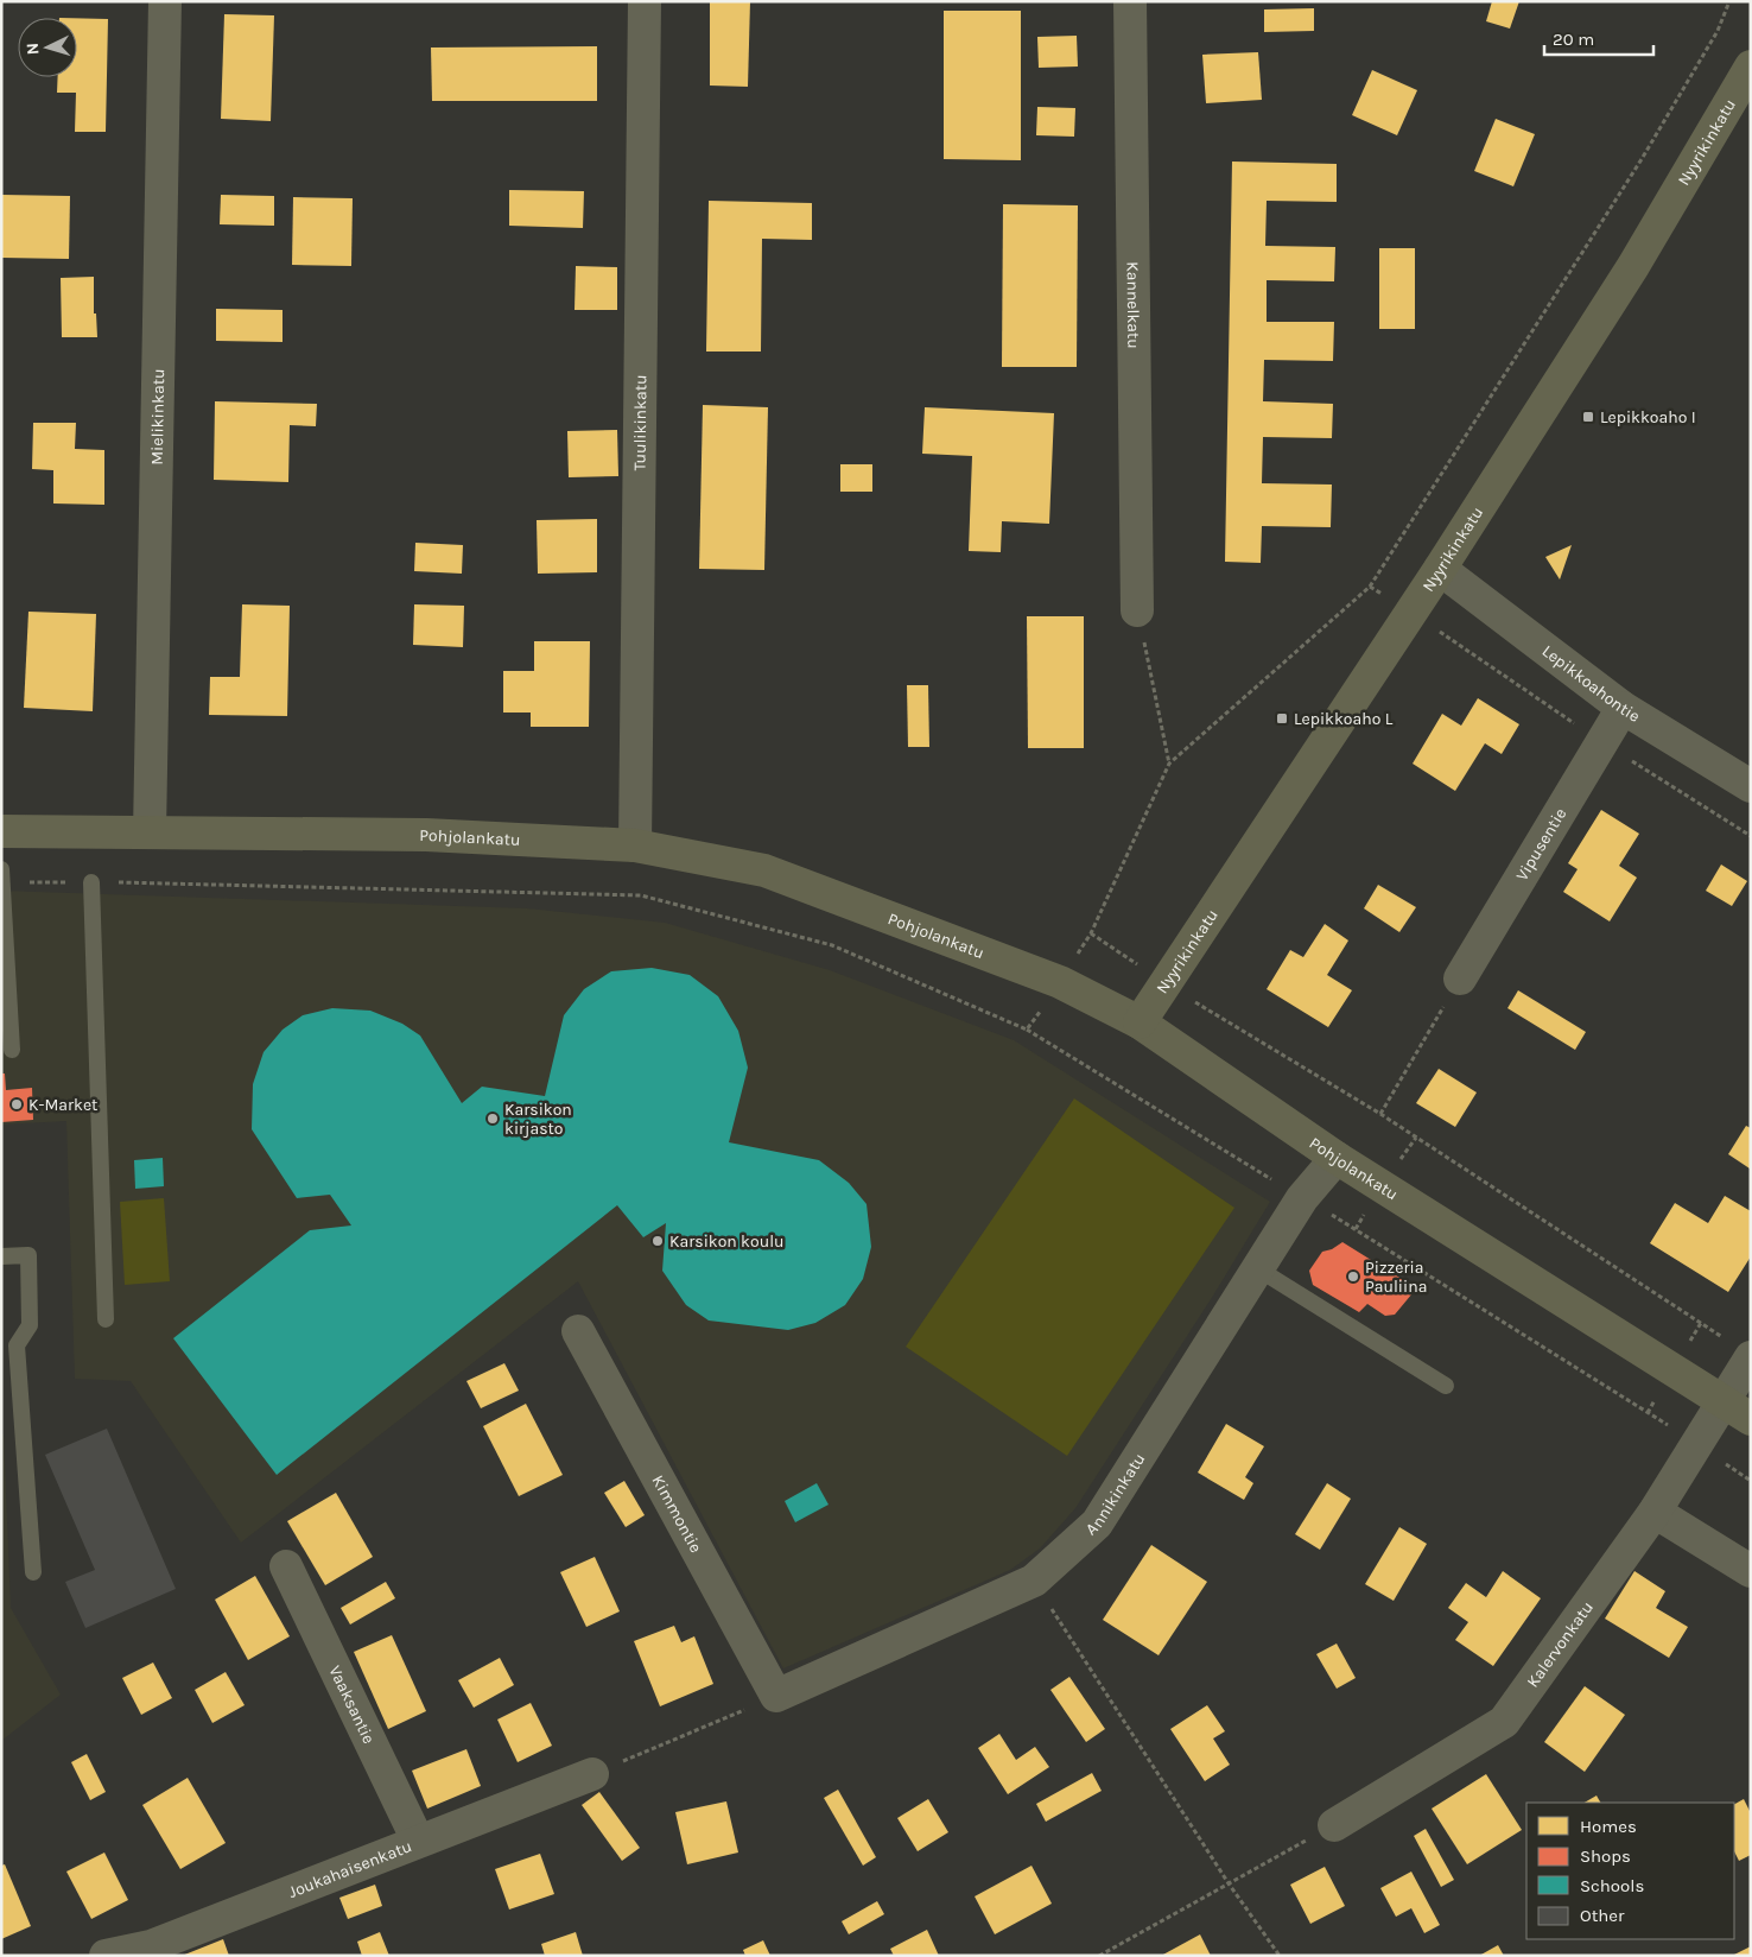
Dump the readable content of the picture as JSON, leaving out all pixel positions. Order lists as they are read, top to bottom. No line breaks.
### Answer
{"streets":{"street":["Nyyrikinkatu","Kannelkatu","Mielikinkatu","Tuulikinkatu","Lepikkoahontie","Pohjolankatu","Vipusentie","Annikinkatu","Kimmontie","Kalervonkatu","Vaaksantie","Joukahaisenkatu"]},"crossings":[["Nyyrikinkatu","Lepikkoahontie"],["Nyyrikinkatu","Pohjolankatu"],["Mielikinkatu","Pohjolankatu"],["Tuulikinkatu","Pohjolankatu"],["Lepikkoahontie","Vipusentie"],["Pohjolankatu","Annikinkatu"],["Pohjolankatu","Kalervonkatu"],["Annikinkatu","Kimmontie"],["Vaaksantie","Joukahaisenkatu"]],"places":{"transit":["Lepikkoaho I","Lepikkoaho L"],"other":["K-Market","Karsikon kirjasto","Karsikon koulu","Pizzeria Pauliina"]},"legend":["Homes","Shops","Schools","Other"],"scale_bar":"20 m","north":"left"}
